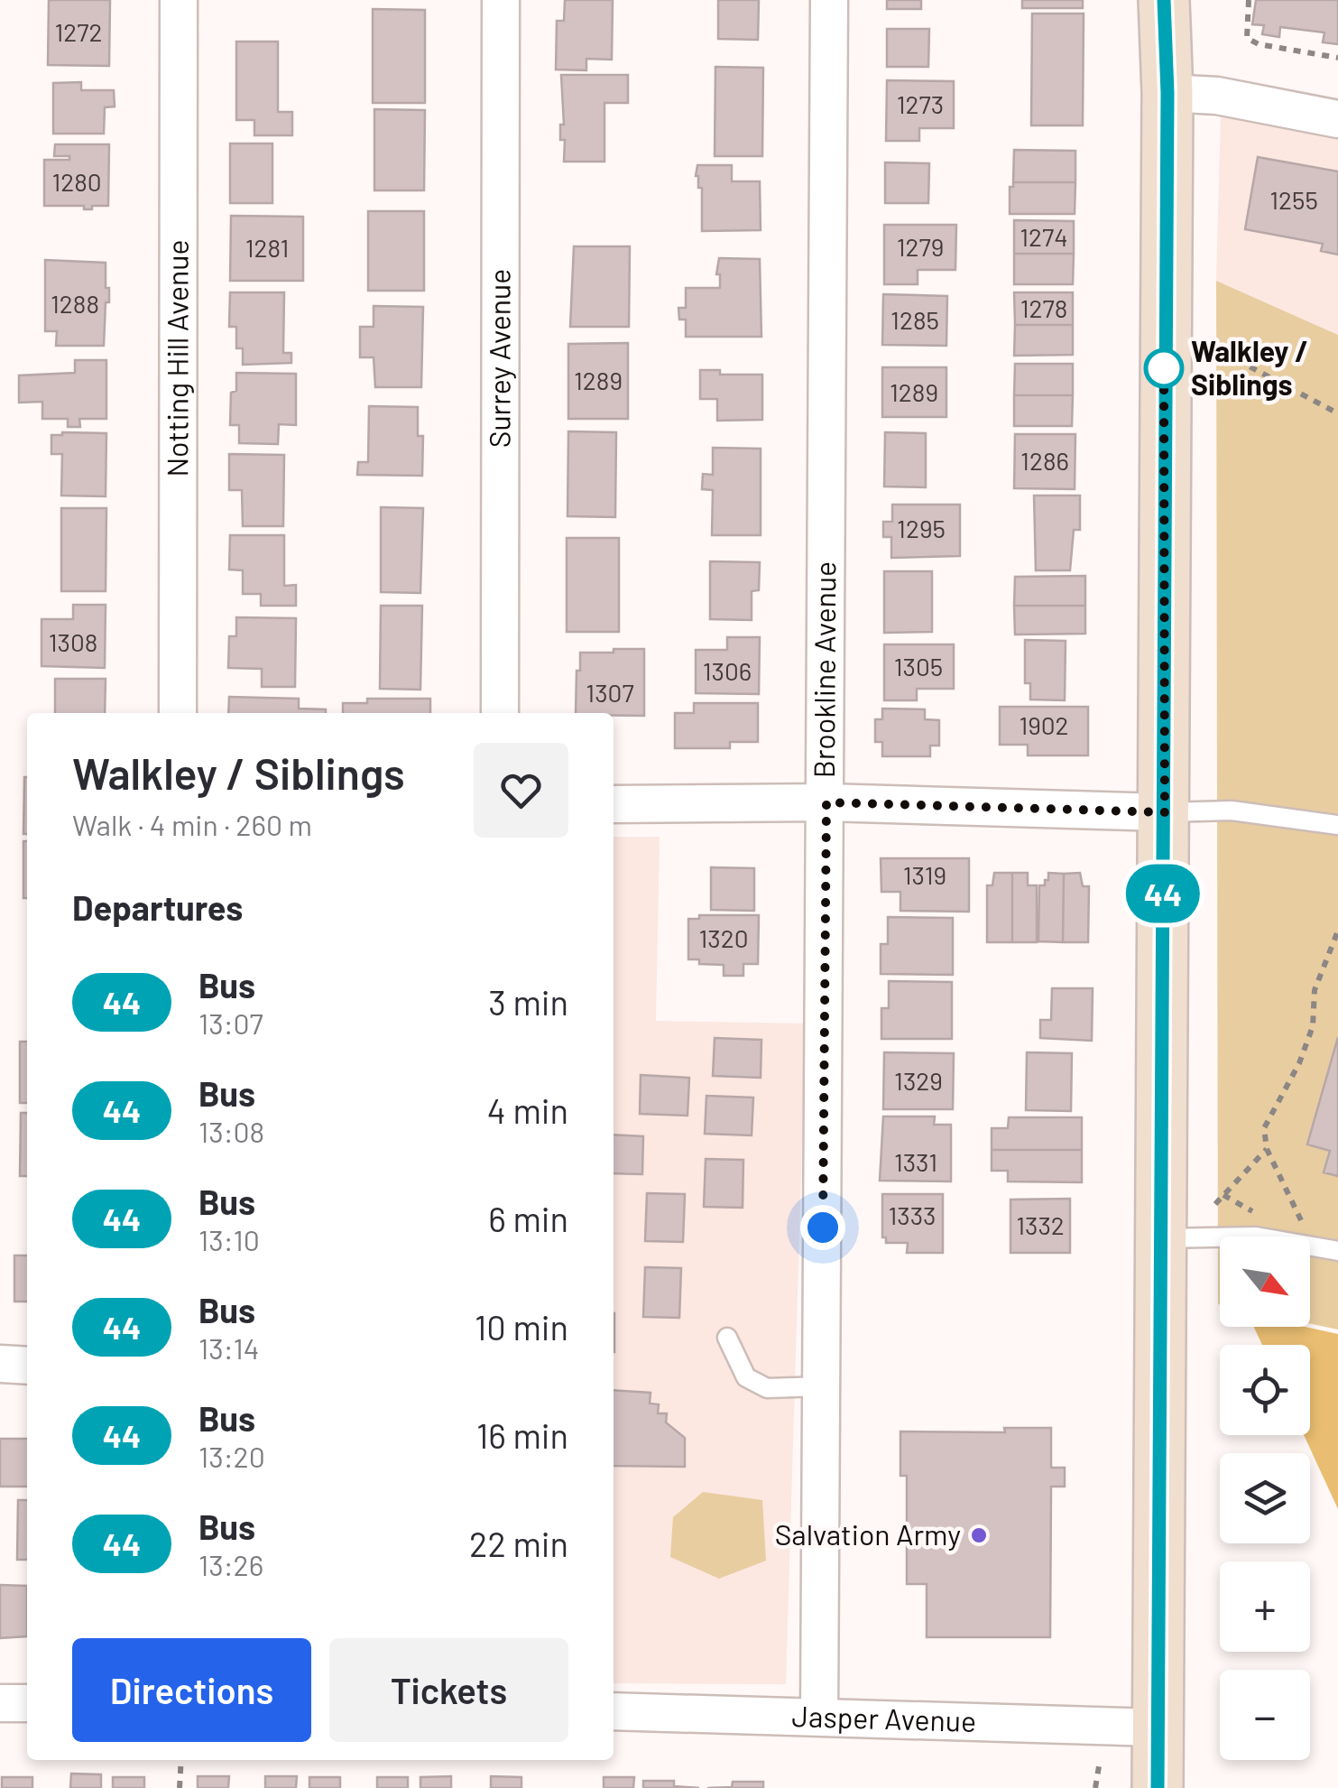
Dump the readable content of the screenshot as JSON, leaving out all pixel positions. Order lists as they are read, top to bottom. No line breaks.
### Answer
{"streets":{"street":["Notting Hill Avenue","Surrey Avenue","Brookline Avenue","Jasper Avenue"]},"crossings":[["Brookline Avenue","Jasper Avenue"]],"places":["Walkley / Siblings","Salvation Army"],"lines":["bus line 44"],"house_numbers":["1272","1273","1280","1255","1274","1279","1281","1288","1278","1285","1289","1289","1286","1295","1308","1305","1306","1307","1902","1319","1320","1329","1331","1333","1332"],"north":"bottom right","page":{"on_map":"44","heading":[["Walkley / Siblings","Walk · 4 min · 260 m"],"Departures"],"list":[{"mark":"44","name":"Bus","note":"13:07","value":"3 min"},{"mark":"44","name":"Bus","note":"13:08","value":"4 min"},{"mark":"44","name":"Bus","note":"13:10","value":"6 min"},{"mark":"44","name":"Bus","note":"13:14","value":"10 min"},{"mark":"44","name":"Bus","note":"13:20","value":"16 min"},{"mark":"44","name":"Bus","note":"13:26","value":"22 min"}],"map_buttons":["+","−"],"buttons":["Directions","Tickets"]}}
